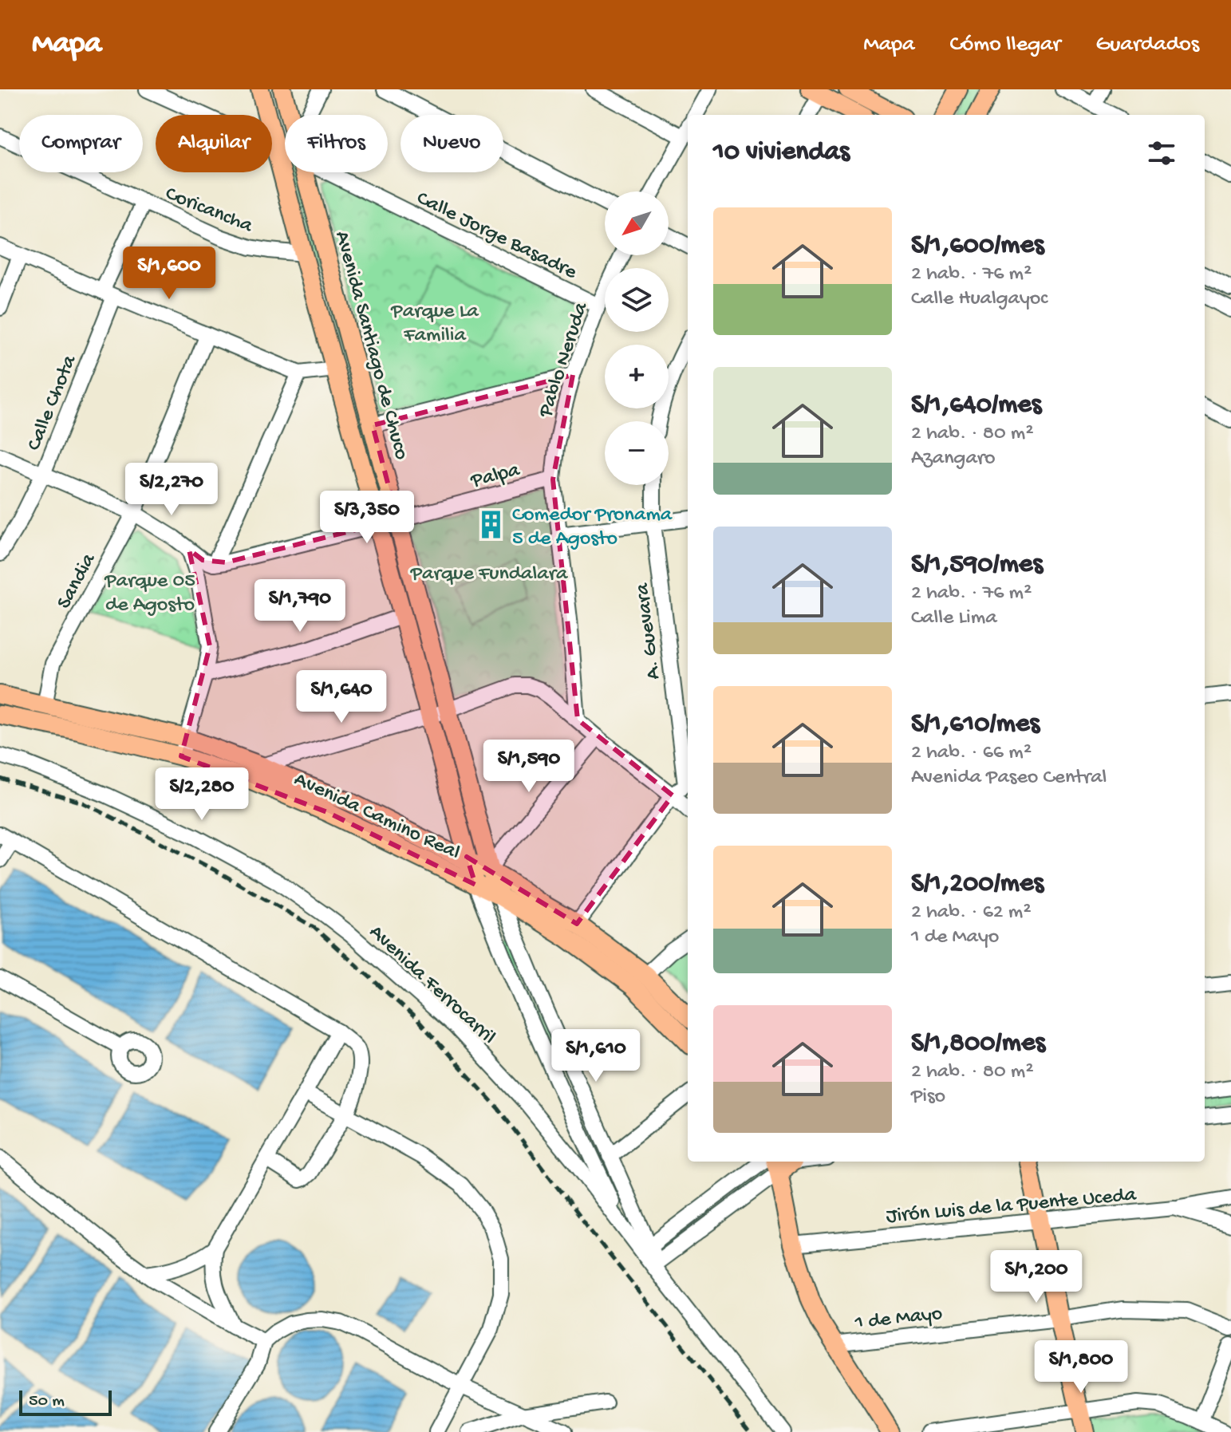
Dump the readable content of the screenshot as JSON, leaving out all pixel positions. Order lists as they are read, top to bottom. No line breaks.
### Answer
{"streets":{"main road":["Avenida Santiago de Chuco","Avenida Camino Real"],"street":["Coricancha","Calle Jorge Basadre","Pablo Neruda","Calle Chota","Palpa","Sandia","A. Guevara","Avenida Ferrocarril","Jirón Luis de la Puente Uceda","1 de Mayo"]},"crossings":[["Coricancha","Avenida Santiago de Chuco"],["Coricancha","Calle Chota"],["Calle Jorge Basadre","Avenida Santiago de Chuco"],["Calle Jorge Basadre","Pablo Neruda"],["Avenida Santiago de Chuco","Palpa"],["Avenida Santiago de Chuco","Avenida Camino Real"],["Pablo Neruda","Palpa"],["Sandia","Avenida Camino Real"]],"parks":["Parque La Familia","Parque Fundalara","Parque 05 de Agosto"],"places":{"building":["Comedor Pronama 5 de Agosto"]},"scale_bar":"50 m","north":"bottom left","page":{"header":"Mapa","nav":["Mapa","Cómo llegar","Guardados"],"chip":["Comprar","Alquilar","Filtros","Nuevo"],"heading":"10 viviendas","map_buttons":["+","−"],"list":[{"name":"S/1,600/mes","note":"2 hab. · 76 m² · Calle Hualgayoc"},{"name":"S/1,640/mes","note":"2 hab. · 80 m² · Azangaro"},{"name":"S/1,590/mes","note":"2 hab. · 76 m² · Calle Lima"},{"name":"S/1,610/mes","note":"2 hab. · 66 m² · Avenida Paseo Central"},{"name":"S/1,200/mes","note":"2 hab. · 62 m² · 1 de Mayo"},{"name":"S/1,800/mes","note":"2 hab. · 80 m² · Piso"}],"price":["S/1,600","S/2,270","S/3,350","S/1,790","S/1,640","S/1,590","S/2,280","S/1,610","S/1,200","S/1,800"],"scale":"50 m"}}
